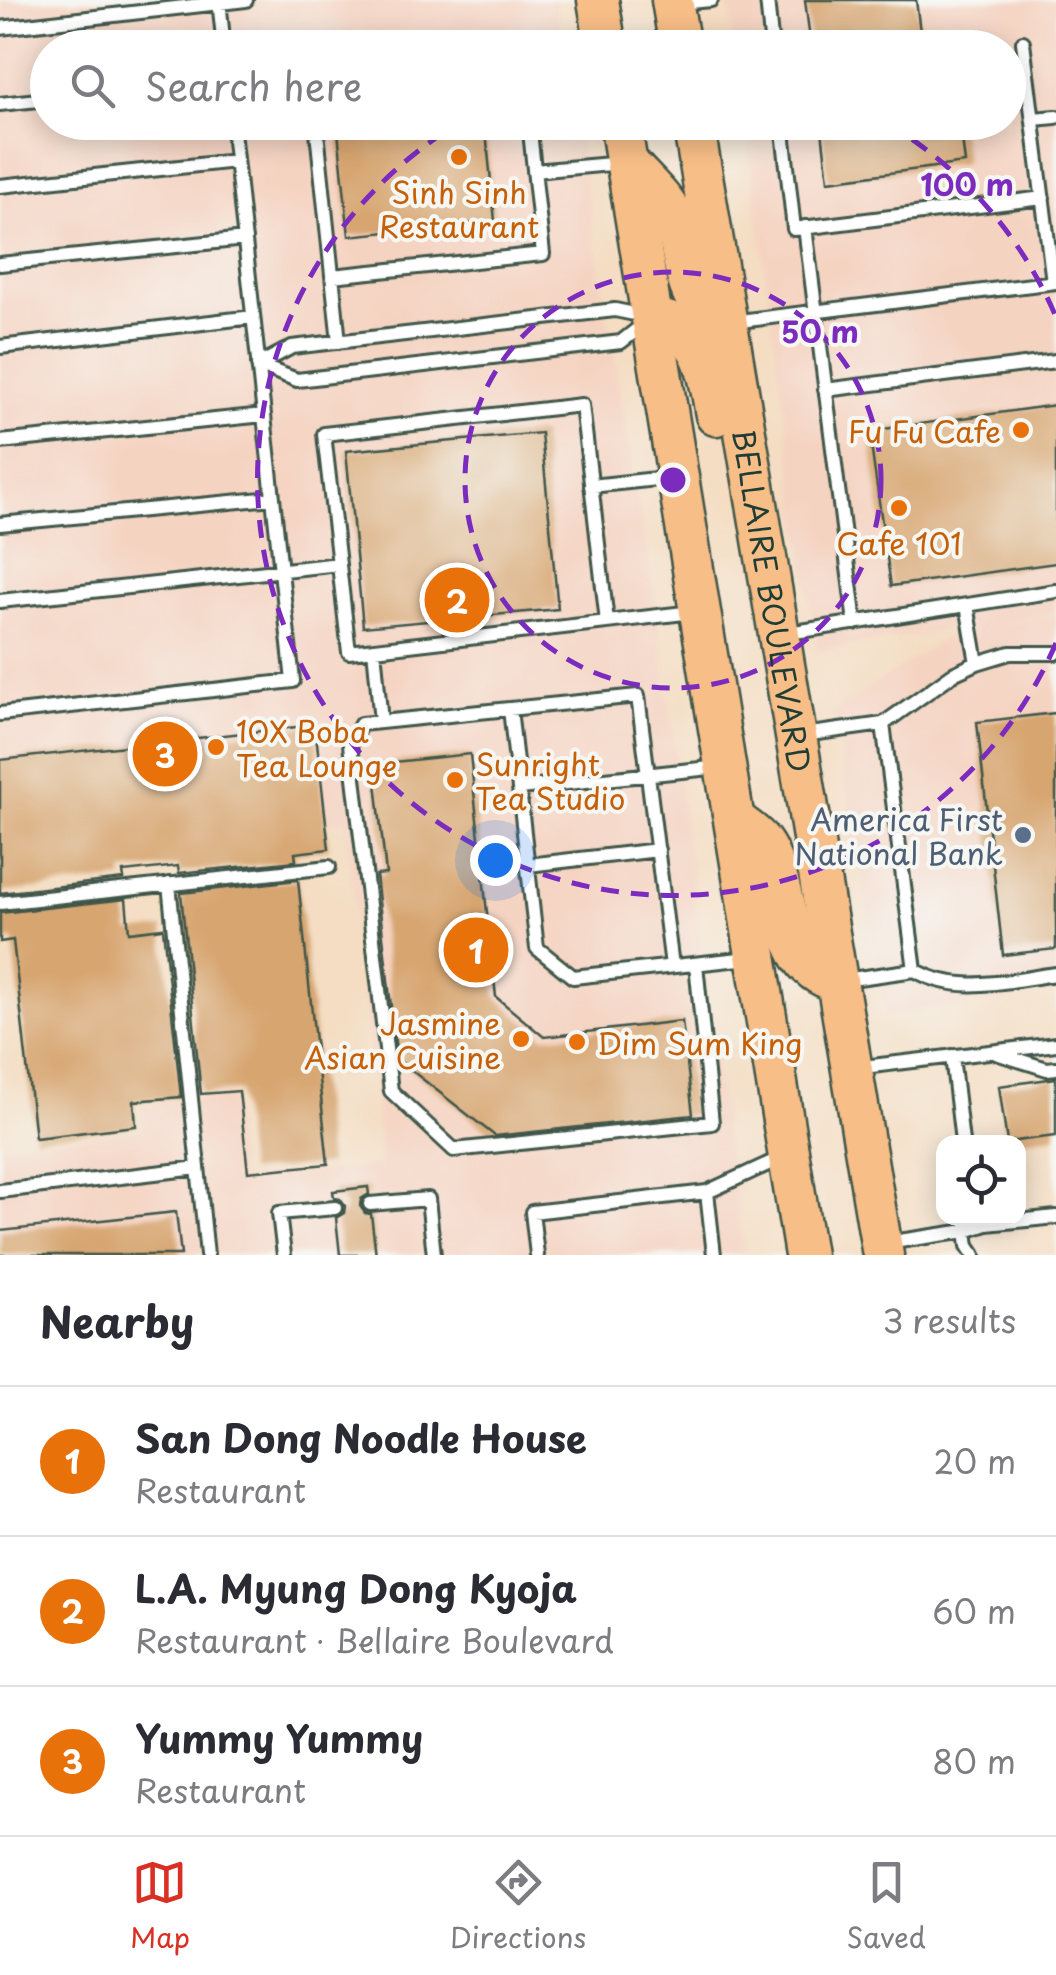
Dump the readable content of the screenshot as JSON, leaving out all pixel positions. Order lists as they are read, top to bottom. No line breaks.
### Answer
{"streets":{"main road":["BELLAIRE BOULEVARD"]},"places":["Sinh Sinh Restaurant","Fu Fu Cafe","Cafe 101","10X Boba Tea Lounge","Sunright Tea Studio","America First National Bank","Jasmine Asian Cuisine","Dim Sum King"],"page":{"search":"Search here","pins":["2","3","1"],"heading":["Nearby","3 results"],"list":[{"mark":"1","name":"San Dong Noodle House","note":"Restaurant","value":"20 m"},{"mark":"2","name":"L.A. Myung Dong Kyoja","note":"Restaurant · Bellaire Boulevard","value":"60 m"},{"mark":"3","name":"Yummy Yummy","note":"Restaurant","value":"80 m"}],"nav":["Map","Directions","Saved"]},"rings":["100 m","50 m"]}
